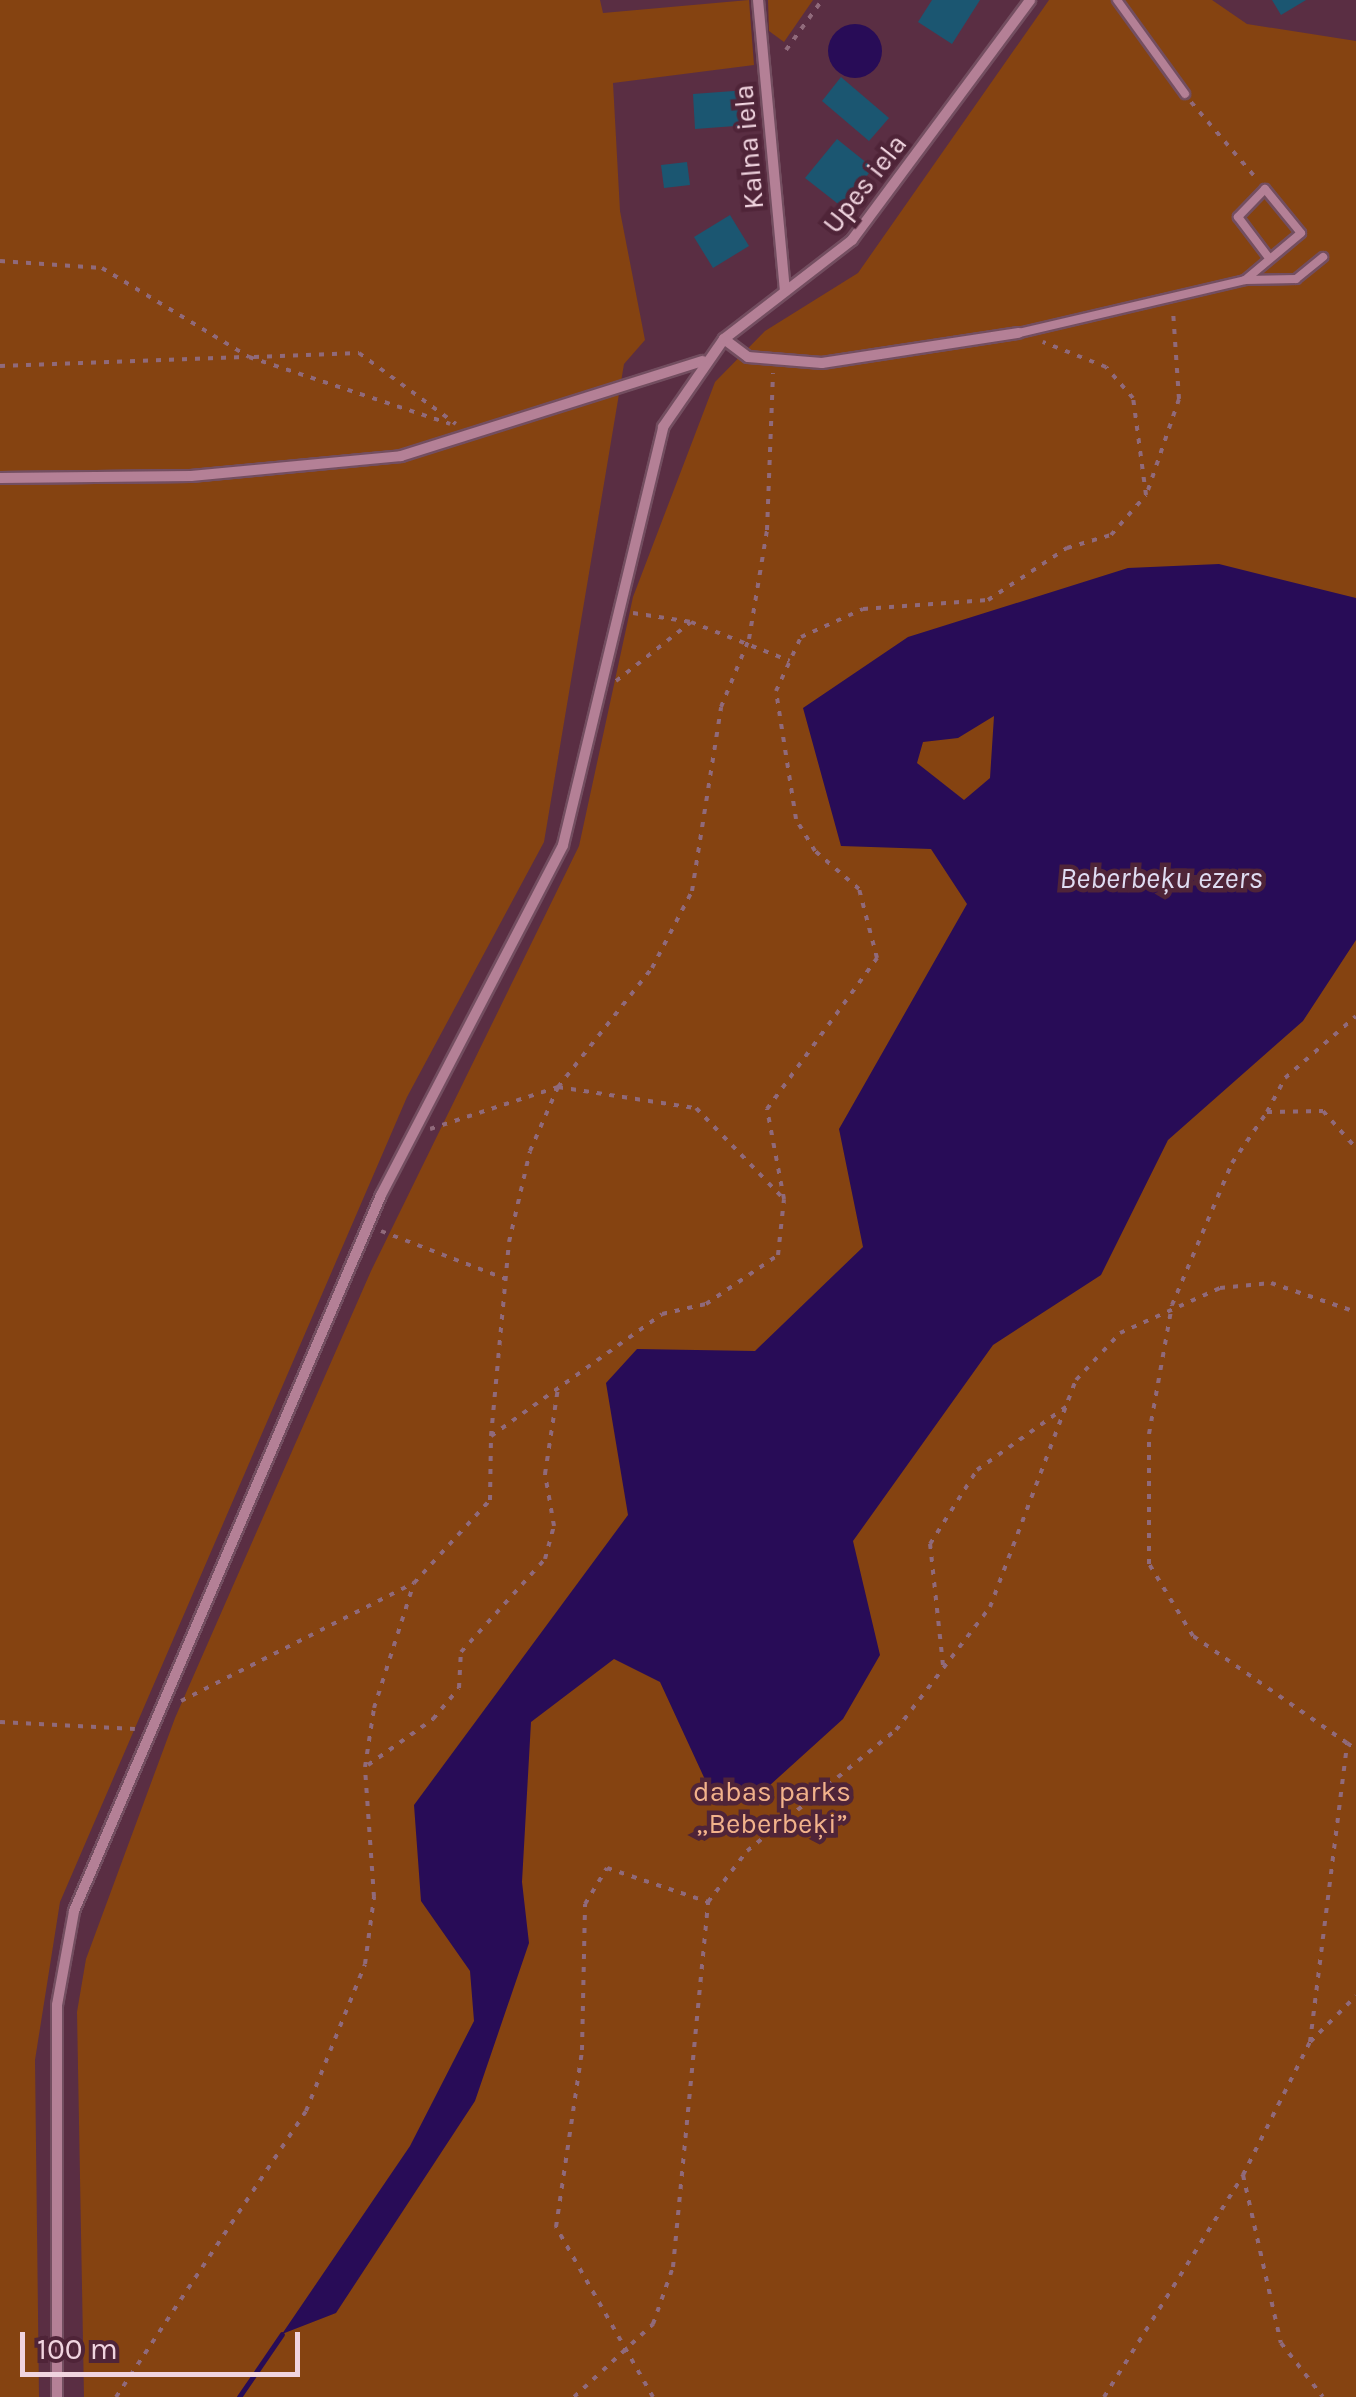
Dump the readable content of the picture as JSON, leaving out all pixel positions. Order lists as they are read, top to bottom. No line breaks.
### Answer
{"streets":{"street":["Kalna iela","Upes iela"]},"crossings":[["Kalna iela","Upes iela"]],"water":["Beberbeķu ezers"],"parks":["dabas parks „Beberbeķi”"],"scale_bar":"100 m"}
